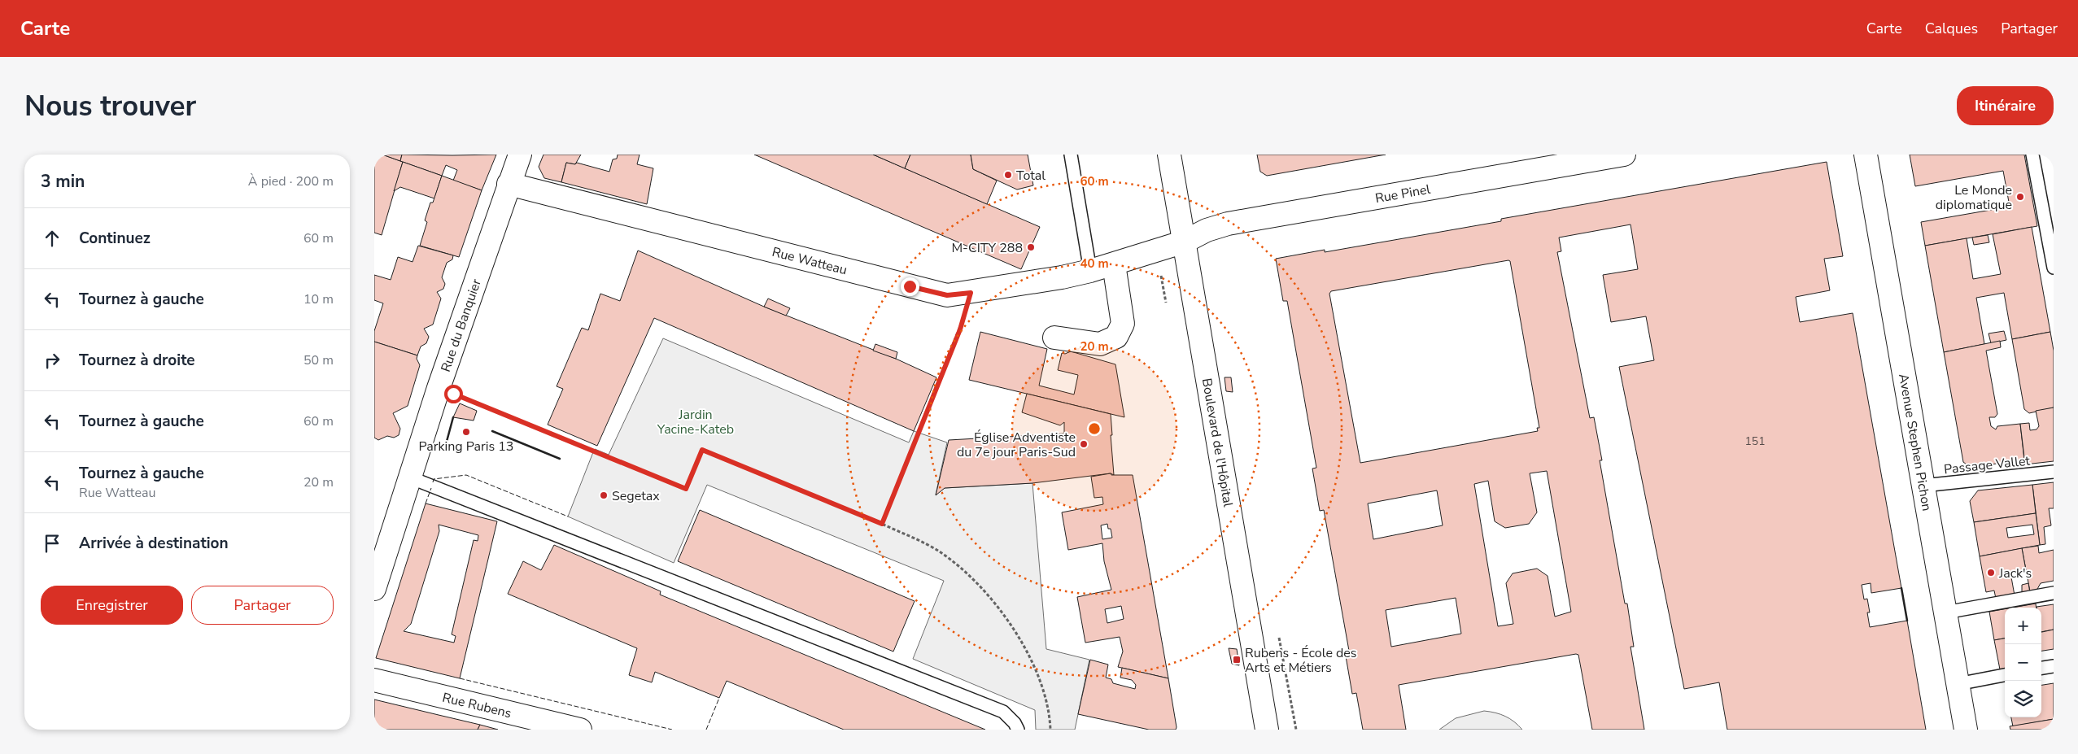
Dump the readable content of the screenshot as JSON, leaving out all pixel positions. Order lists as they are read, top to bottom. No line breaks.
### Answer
{"streets":{"street":["Rue Pinel","Rue Watteau","Rue du Banquier","Boulevard de l'Hôpital","Avenue Stephen Pichon","Rue Rubens"],"lane":["Passage Vallet"]},"crossings":[["Rue Pinel","Rue Watteau"],["Rue Pinel","Boulevard de l'Hôpital"],["Rue Watteau","Rue du Banquier"],["Rue Watteau","Boulevard de l'Hôpital"],["Avenue Stephen Pichon","Passage Vallet"]],"parks":["Jardin Yacine-Kateb"],"places":{"other":["Total","Le Monde diplomatique","M-CITY 288","Parking Paris 13","Église Adventiste du 7e jour Paris-Sud","Segetax","Jack's"],"transit":["Rubens - École des Arts et Métiers"]},"house_numbers":["151"],"page":{"header":"Carte","nav":["Carte","Calques","Partager"],"buttons":["Itinéraire",["Enregistrer","Partager"]],"title":"Nous trouver","heading":["3 min","À pied · 200 m"],"list":[["Continuez","60 m"],["Tournez à gauche","10 m"],["Tournez à droite","50 m"],["Tournez à gauche","60 m"],["Tournez à gauche","Rue Watteau","20 m"],"Arrivée à destination"],"map_buttons":["+","−"]},"rings":["60 m","40 m","20 m"]}
